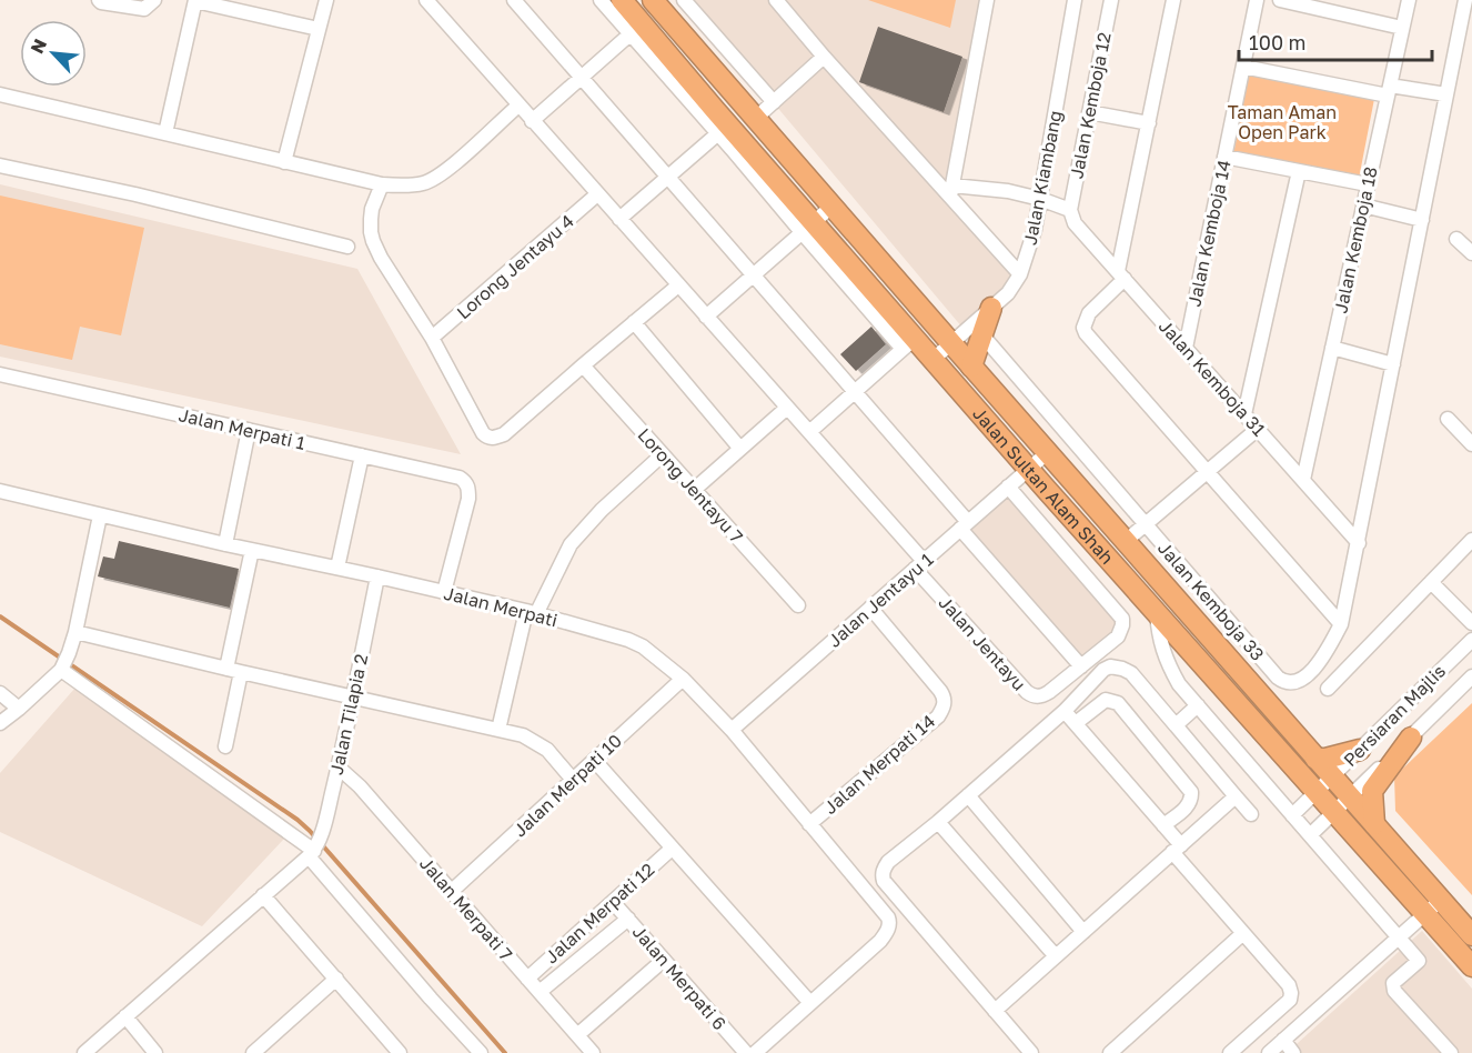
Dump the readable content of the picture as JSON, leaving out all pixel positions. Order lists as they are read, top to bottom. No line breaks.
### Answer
{"streets":{"highway":["Jalan Sultan Alam Shah"],"street":["Jalan Kemboja 12","Jalan Kiambang","Jalan Kemboja 14","Jalan Kemboja 18","Lorong Jentayu 4","Jalan Kemboja 31","Jalan Merpati 1","Lorong Jentayu 7","Jalan Jentayu 1","Jalan Kemboja 33","Jalan Merpati","Jalan Jentayu","Jalan Tilapia 2","Persiaran Majlis","Jalan Merpati 14","Jalan Merpati 10","Jalan Merpati 7","Jalan Merpati 12","Jalan Merpati 6"]},"crossings":[["Jalan Kemboja 12","Jalan Kemboja 31"],["Jalan Kiambang","Jalan Sultan Alam Shah"],["Jalan Kemboja 14","Jalan Kemboja 31"],["Jalan Kemboja 18","Jalan Kemboja 31"],["Lorong Jentayu 4","Jalan Jentayu"],["Jalan Merpati 1","Jalan Merpati"],["Jalan Sultan Alam Shah","Jalan Jentayu 1"],["Jalan Sultan Alam Shah","Jalan Jentayu"],["Jalan Sultan Alam Shah","Persiaran Majlis"],["Jalan Jentayu 1","Jalan Merpati"],["Jalan Jentayu 1","Jalan Jentayu"],["Jalan Jentayu 1","Jalan Merpati 14"],["Jalan Merpati","Jalan Tilapia 2"],["Jalan Merpati","Jalan Merpati 14"],["Jalan Merpati","Jalan Merpati 10"],["Jalan Tilapia 2","Jalan Merpati 7"],["Jalan Merpati 10","Jalan Merpati 7"],["Jalan Merpati 7","Jalan Merpati 12"],["Jalan Merpati 12","Jalan Merpati 6"]],"parks":["Taman Aman Open Park"],"scale_bar":"100 m","north":"top left"}
